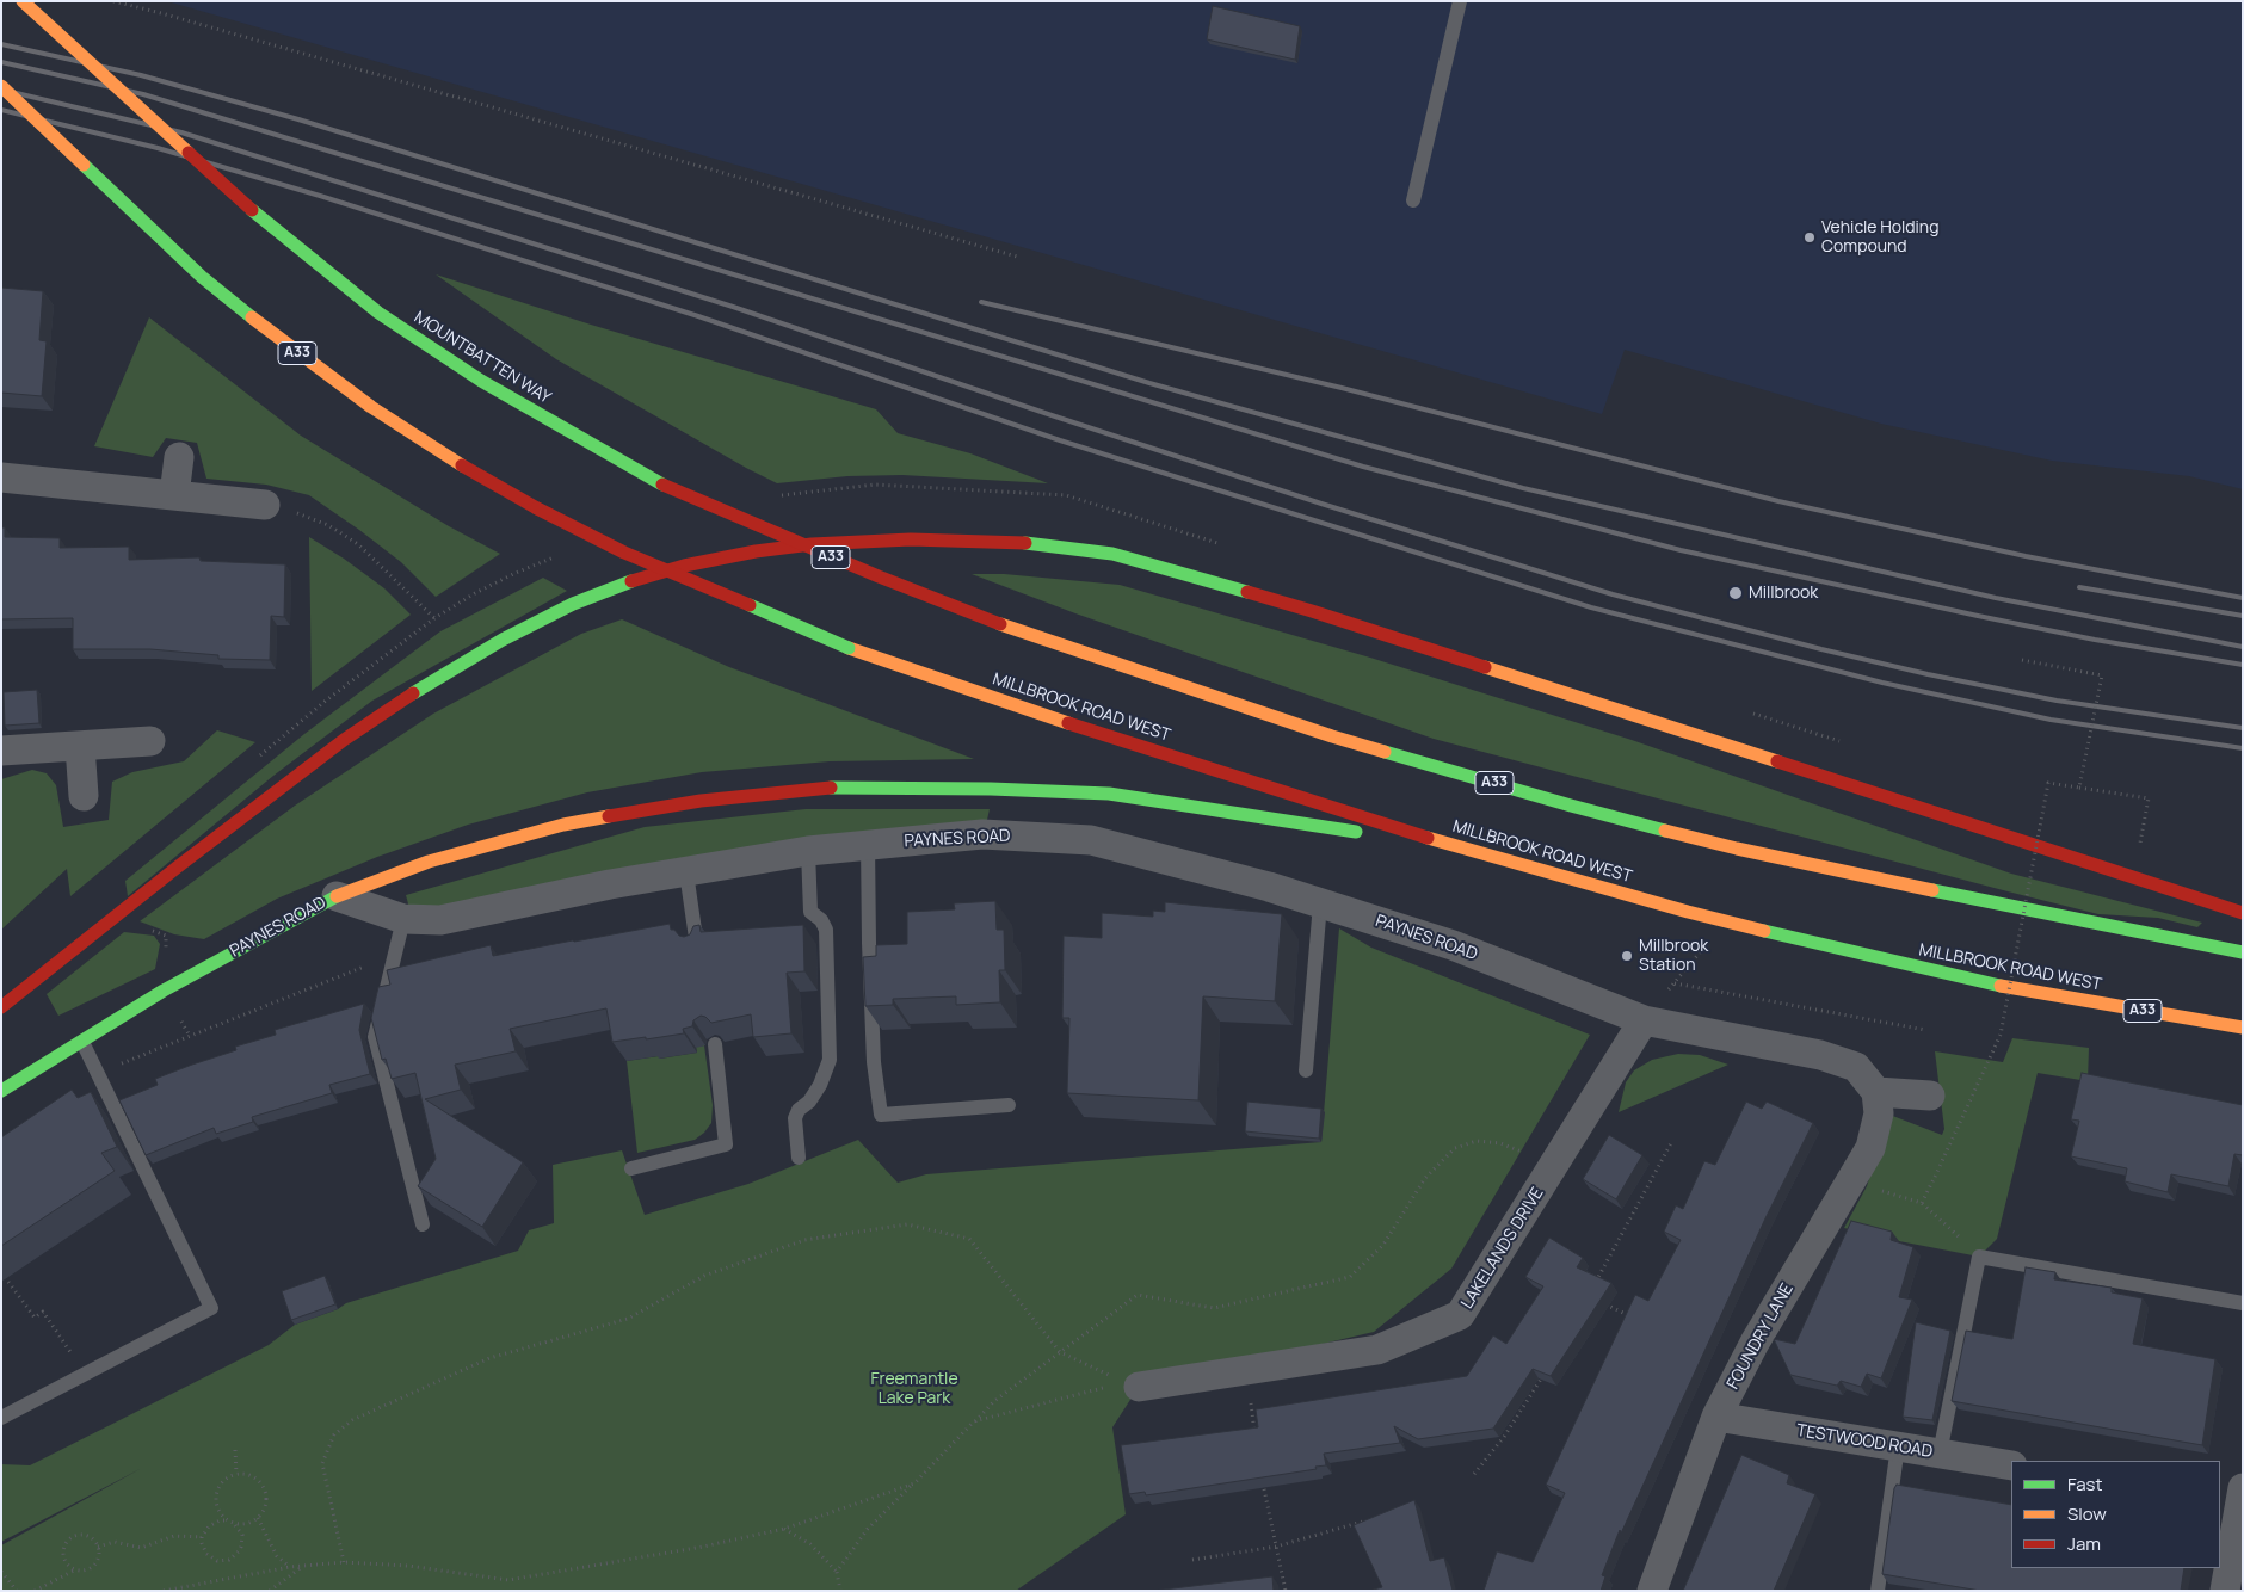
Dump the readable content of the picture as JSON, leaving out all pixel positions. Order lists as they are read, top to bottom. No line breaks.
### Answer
{"streets":{"main road":["A33","MOUNTBATTEN WAY","MILLBROOK ROAD WEST","PAYNES ROAD"],"street":["LAKELANDS DRIVE","FOUNDRY LANE","TESTWOOD ROAD"]},"crossings":[["PAYNES ROAD","LAKELANDS DRIVE"],["PAYNES ROAD","FOUNDRY LANE"],["FOUNDRY LANE","TESTWOOD ROAD"]],"parks":["Freemantle Lake Park"],"places":["Vehicle Holding Compound","Millbrook","Millbrook Station"],"legend":["Fast","Slow","Jam"]}
